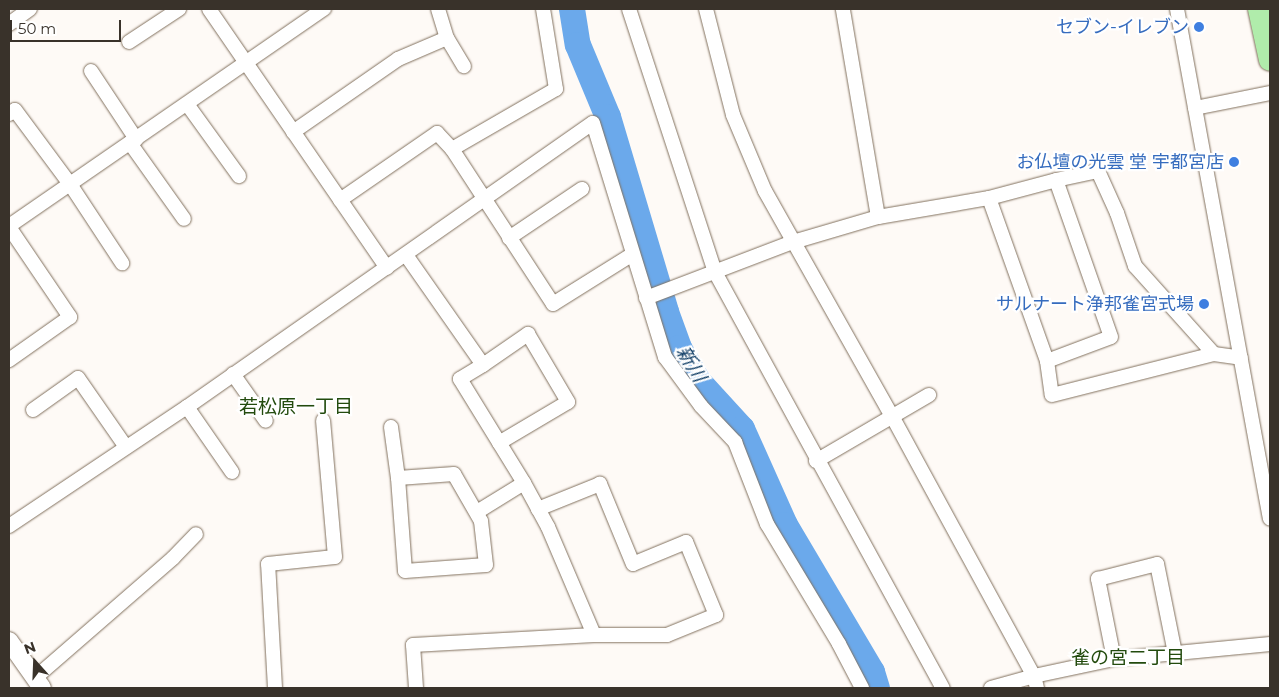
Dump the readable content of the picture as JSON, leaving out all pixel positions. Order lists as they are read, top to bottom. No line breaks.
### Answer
{"districts":["若松原一丁目","雀の宮二丁目"],"water":["新川"],"places":["セブン-イレブン","お仏壇の光雲 堂 宇都宮店","サルナート浄邦雀宮式場"],"scale_bar":"50 m","north":"top"}
